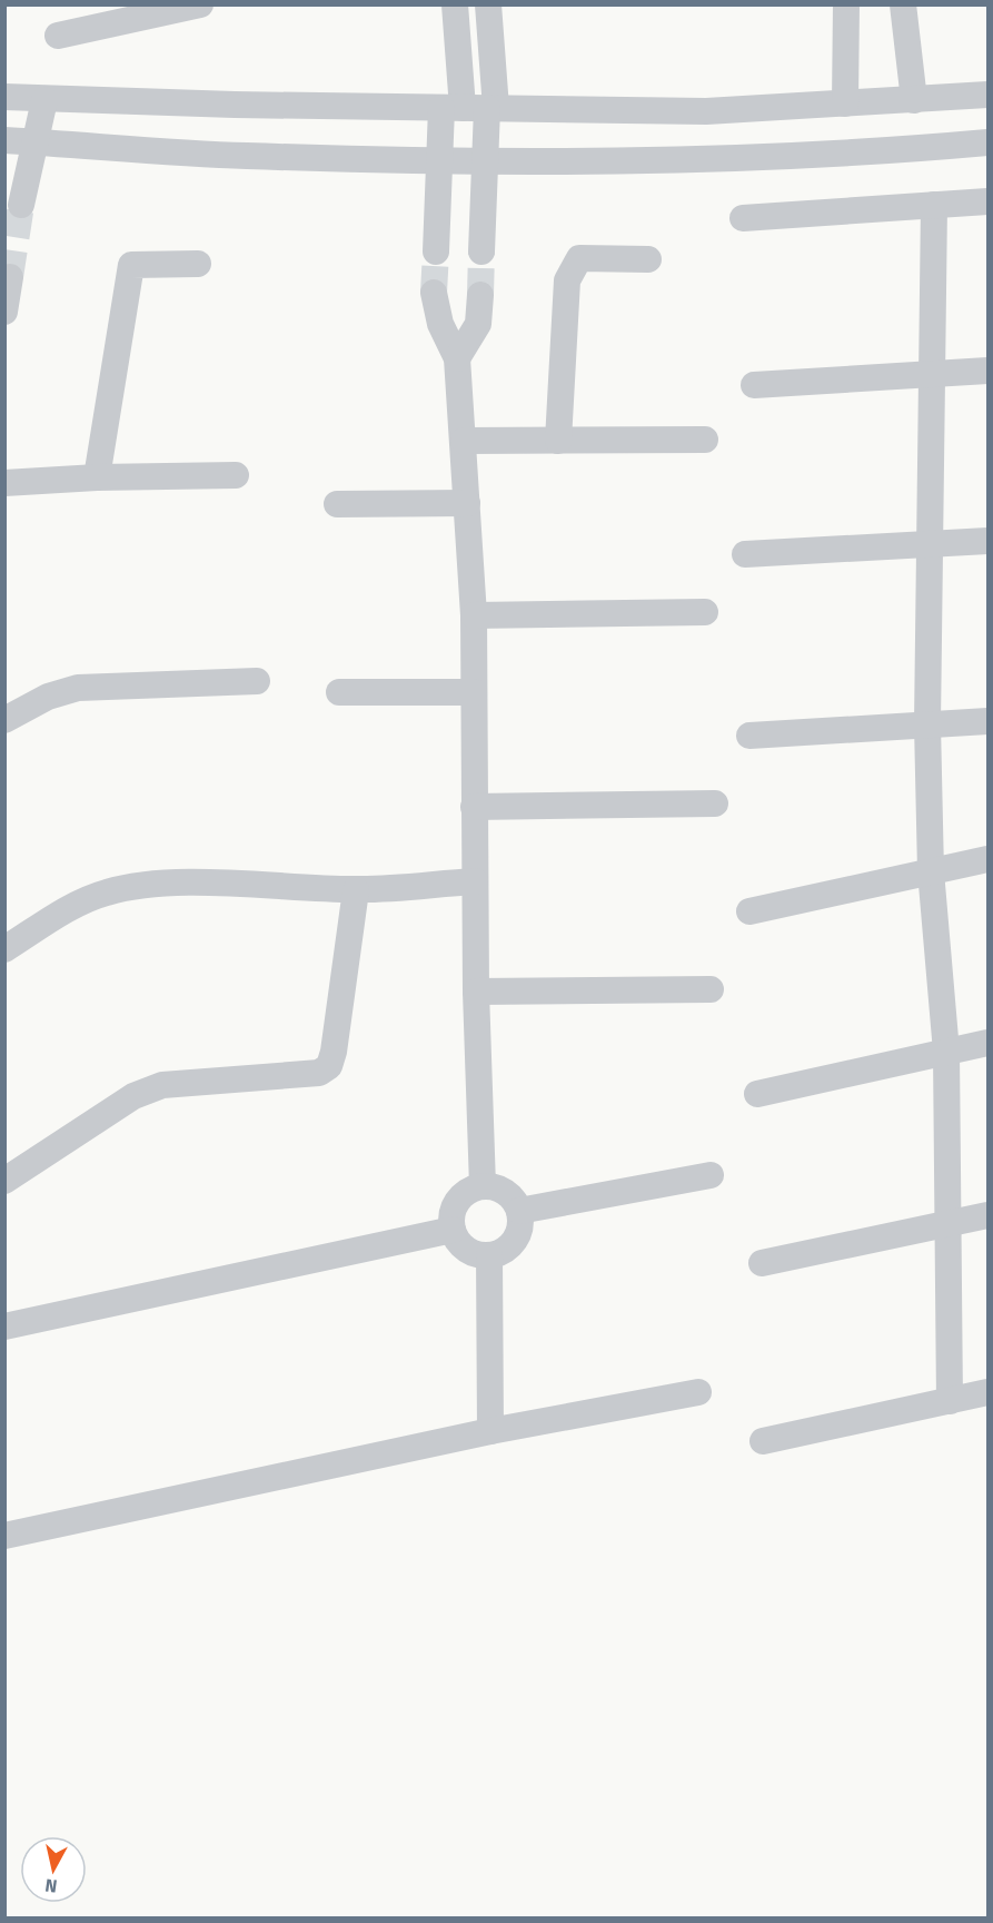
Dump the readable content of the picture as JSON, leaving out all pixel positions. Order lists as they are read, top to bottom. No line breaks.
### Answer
{"north":"bottom"}
